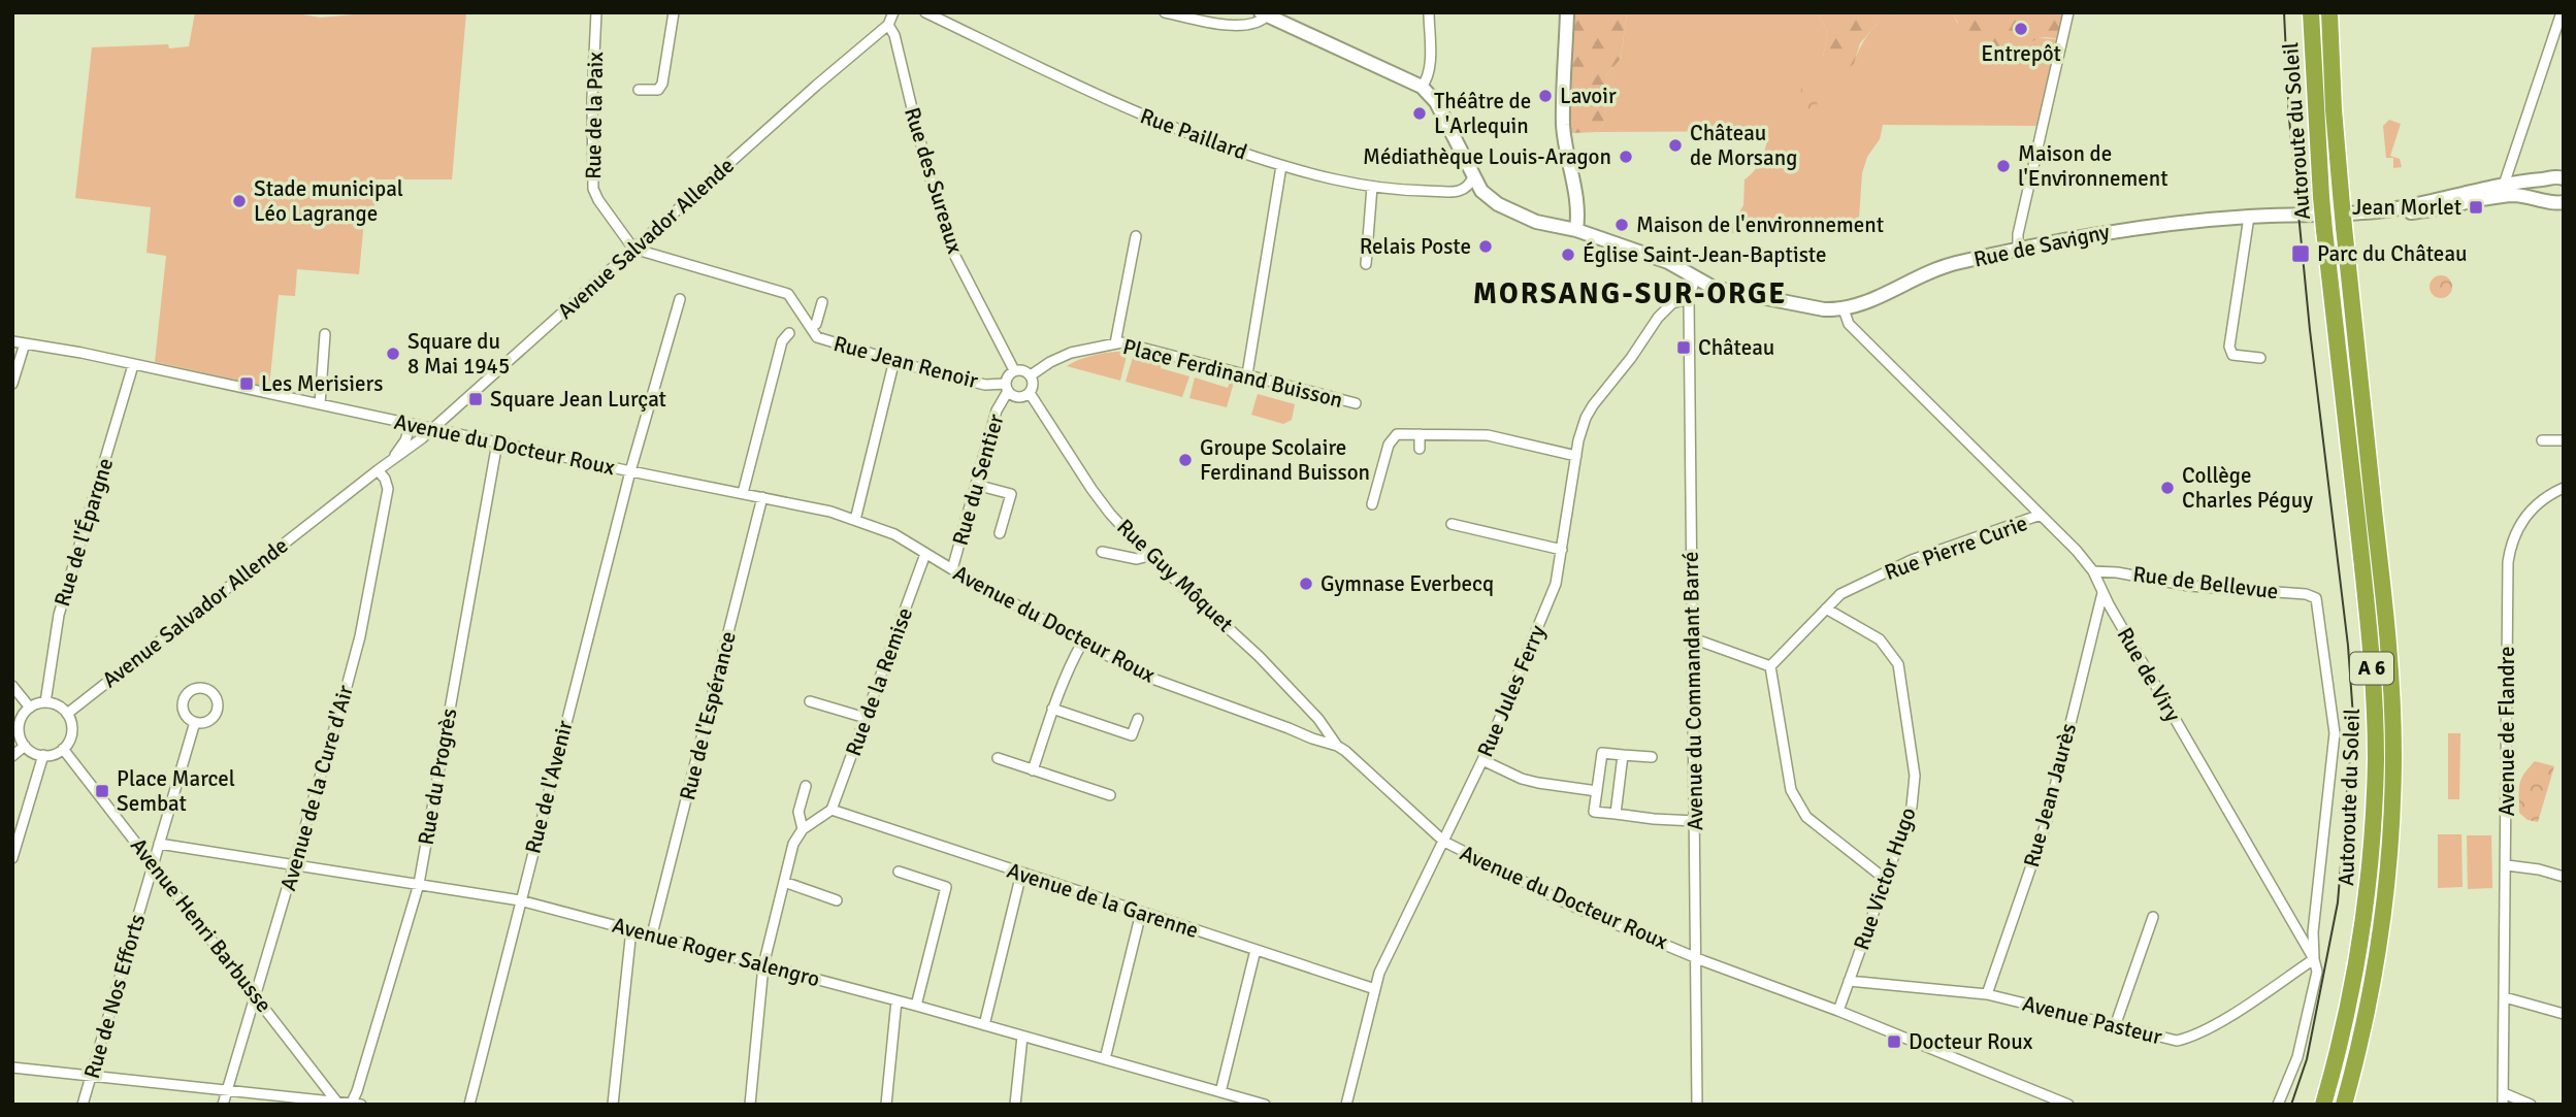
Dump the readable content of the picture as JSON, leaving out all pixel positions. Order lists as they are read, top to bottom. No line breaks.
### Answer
{"streets":{"highway":["Autoroute du Soleil","A 6"],"main road":["Rue de Savigny"],"street":["Rue de la Paix","Rue Paillard","Rue des Sureaux","Avenue Salvador Allende","Rue Jean Renoir","Place Ferdinand Buisson","Avenue du Docteur Roux","Rue du Sentier","Rue de l'Épargne","Rue Pierre Curie","Rue Guy Môquet","Rue de Bellevue","Rue de Viry","Rue de la Remise","Rue Jules Ferry","Avenue du Commandant Barré","Rue de l'Espérance","Avenue de Flandre","Rue du Progrès","Rue de l'Avenir","Avenue de la Cure d'Air","Rue Jean Jaurès","Rue Victor Hugo","Avenue de la Garenne","Avenue Henri Barbusse","Avenue Roger Salengro","Rue de Nos Efforts","Avenue Pasteur"]},"crossings":[["Rue de la Paix","Avenue Salvador Allende"],["Rue de la Paix","Rue Jean Renoir"],["Rue des Sureaux","Avenue Salvador Allende"],["Rue des Sureaux","Rue Jean Renoir"],["Rue des Sureaux","Place Ferdinand Buisson"],["Rue des Sureaux","Rue du Sentier"],["Rue des Sureaux","Rue Guy Môquet"],["Avenue Salvador Allende","Rue Jean Renoir"],["Avenue Salvador Allende","Avenue du Docteur Roux"],["Avenue Salvador Allende","Rue de l'Épargne"],["Avenue Salvador Allende","Avenue de la Cure d'Air"],["Avenue Salvador Allende","Avenue Henri Barbusse"],["Rue de Savigny","Rue de Viry"],["Rue Jean Renoir","Place Ferdinand Buisson"],["Rue Jean Renoir","Rue du Sentier"],["Rue Jean Renoir","Rue Guy Môquet"],["Place Ferdinand Buisson","Rue du Sentier"],["Place Ferdinand Buisson","Rue Guy Môquet"],["Avenue du Docteur Roux","Rue du Sentier"],["Avenue du Docteur Roux","Rue de l'Épargne"],["Avenue du Docteur Roux","Rue Guy Môquet"],["Avenue du Docteur Roux","Rue de la Remise"],["Avenue du Docteur Roux","Rue Jules Ferry"],["Avenue du Docteur Roux","Avenue du Commandant Barré"],["Avenue du Docteur Roux","Rue de l'Espérance"],["Avenue du Docteur Roux","Rue du Progrès"],["Avenue du Docteur Roux","Rue de l'Avenir"],["Avenue du Docteur Roux","Rue Victor Hugo"],["Rue du Sentier","Rue Guy Môquet"],["Rue de l'Épargne","Avenue Henri Barbusse"],["Rue Pierre Curie","Rue de Viry"],["Rue Pierre Curie","Rue Victor Hugo"],["Rue de Bellevue","Rue de Viry"],["Rue de Bellevue","Avenue Pasteur"],["Rue de Viry","Rue Jean Jaurès"],["Rue de Viry","Avenue Pasteur"],["Rue de la Remise","Avenue de la Garenne"],["Rue Jules Ferry","Avenue du Commandant Barré"],["Rue Jules Ferry","Avenue de la Garenne"],["Rue de l'Espérance","Avenue Roger Salengro"],["Rue du Progrès","Avenue Roger Salengro"],["Rue de l'Avenir","Avenue Roger Salengro"],["Avenue de la Cure d'Air","Avenue Henri Barbusse"],["Avenue de la Cure d'Air","Avenue Roger Salengro"],["Rue Jean Jaurès","Avenue Pasteur"],["Rue Victor Hugo","Avenue Pasteur"],["Avenue Henri Barbusse","Rue de Nos Efforts"],["Avenue Roger Salengro","Rue de Nos Efforts"]],"districts":["MORSANG-SUR-ORGE"],"places":{"other":["Entrepôt","Lavoir","Théâtre de L'Arlequin","Château de Morsang","Médiathèque Louis-Aragon","Maison de l'Environnement","Stade municipal Léo Lagrange","Maison de l'environnement","Relais Poste","Église Saint-Jean-Baptiste","Square du 8 Mai 1945","Groupe Scolaire Ferdinand Buisson","Collège Charles Péguy","Gymnase Everbecq"],"transit":["Jean Morlet","Parc du Château","Château","Les Merisiers","Square Jean Lurçat","Place Marcel Sembat","Docteur Roux"]}}
